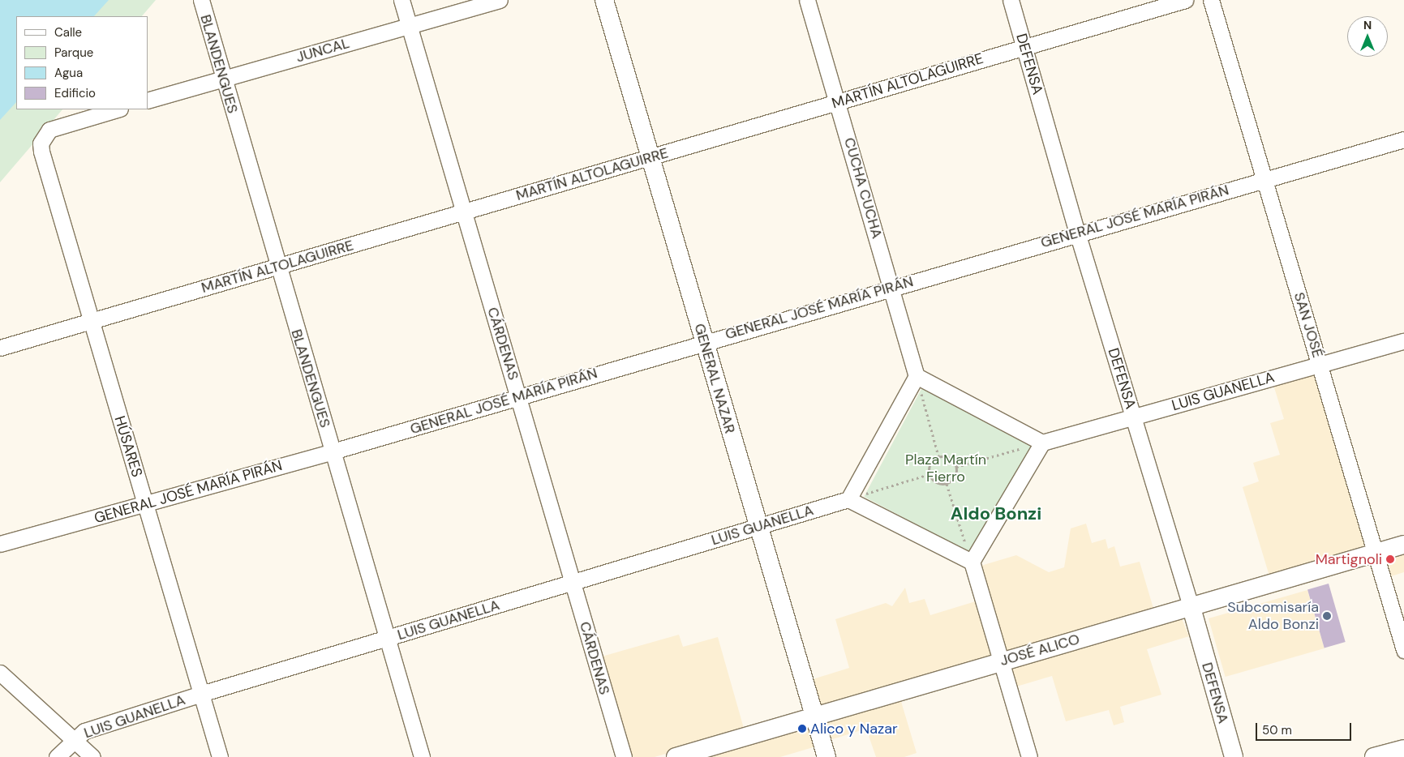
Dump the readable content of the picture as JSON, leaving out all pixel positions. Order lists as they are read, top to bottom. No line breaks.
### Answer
{"streets":{"street":["JUNCAL","BLANDENGUES","DEFENSA","MARTÍN ALTOLAGUIRRE","CUCHA CUCHA","GENERAL JOSÉ MARÍA PIRÁN","SAN JOSÉ","CÁRDENAS","GENERAL NAZAR","LUIS GUANELLA","HÚSARES","JOSÉ ALICO"]},"crossings":[["JUNCAL","BLANDENGUES"],["JUNCAL","CÁRDENAS"],["BLANDENGUES","MARTÍN ALTOLAGUIRRE"],["BLANDENGUES","GENERAL JOSÉ MARÍA PIRÁN"],["BLANDENGUES","LUIS GUANELLA"],["DEFENSA","MARTÍN ALTOLAGUIRRE"],["DEFENSA","GENERAL JOSÉ MARÍA PIRÁN"],["DEFENSA","LUIS GUANELLA"],["DEFENSA","JOSÉ ALICO"],["MARTÍN ALTOLAGUIRRE","CUCHA CUCHA"],["MARTÍN ALTOLAGUIRRE","CÁRDENAS"],["MARTÍN ALTOLAGUIRRE","GENERAL NAZAR"],["MARTÍN ALTOLAGUIRRE","HÚSARES"],["CUCHA CUCHA","GENERAL JOSÉ MARÍA PIRÁN"],["GENERAL JOSÉ MARÍA PIRÁN","SAN JOSÉ"],["GENERAL JOSÉ MARÍA PIRÁN","CÁRDENAS"],["GENERAL JOSÉ MARÍA PIRÁN","GENERAL NAZAR"],["GENERAL JOSÉ MARÍA PIRÁN","HÚSARES"],["SAN JOSÉ","LUIS GUANELLA"],["SAN JOSÉ","JOSÉ ALICO"],["CÁRDENAS","LUIS GUANELLA"],["GENERAL NAZAR","LUIS GUANELLA"],["GENERAL NAZAR","JOSÉ ALICO"],["LUIS GUANELLA","HÚSARES"]],"districts":["Aldo Bonzi"],"parks":["Plaza Martín Fierro"],"places":["Martignoli","Subcomisaría Aldo Bonzi","Alico y Nazar"],"legend":["Calle","Parque","Agua","Edificio"],"scale_bar":"50 m","north":"top"}
